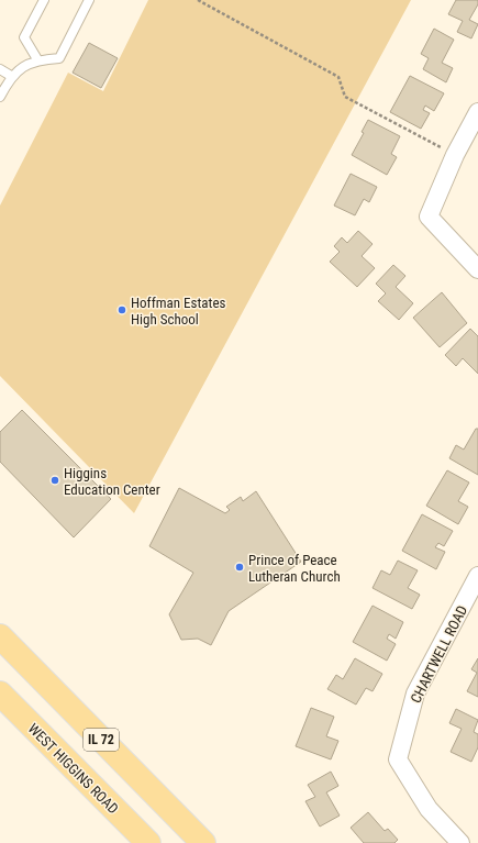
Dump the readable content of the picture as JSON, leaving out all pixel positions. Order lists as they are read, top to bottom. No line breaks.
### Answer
{"streets":{"main road":["IL 72","WEST HIGGINS ROAD"],"street":["CHARTWELL ROAD"]},"places":["Hoffman Estates High School","Higgins Education Center","Prince of Peace Lutheran Church"]}
